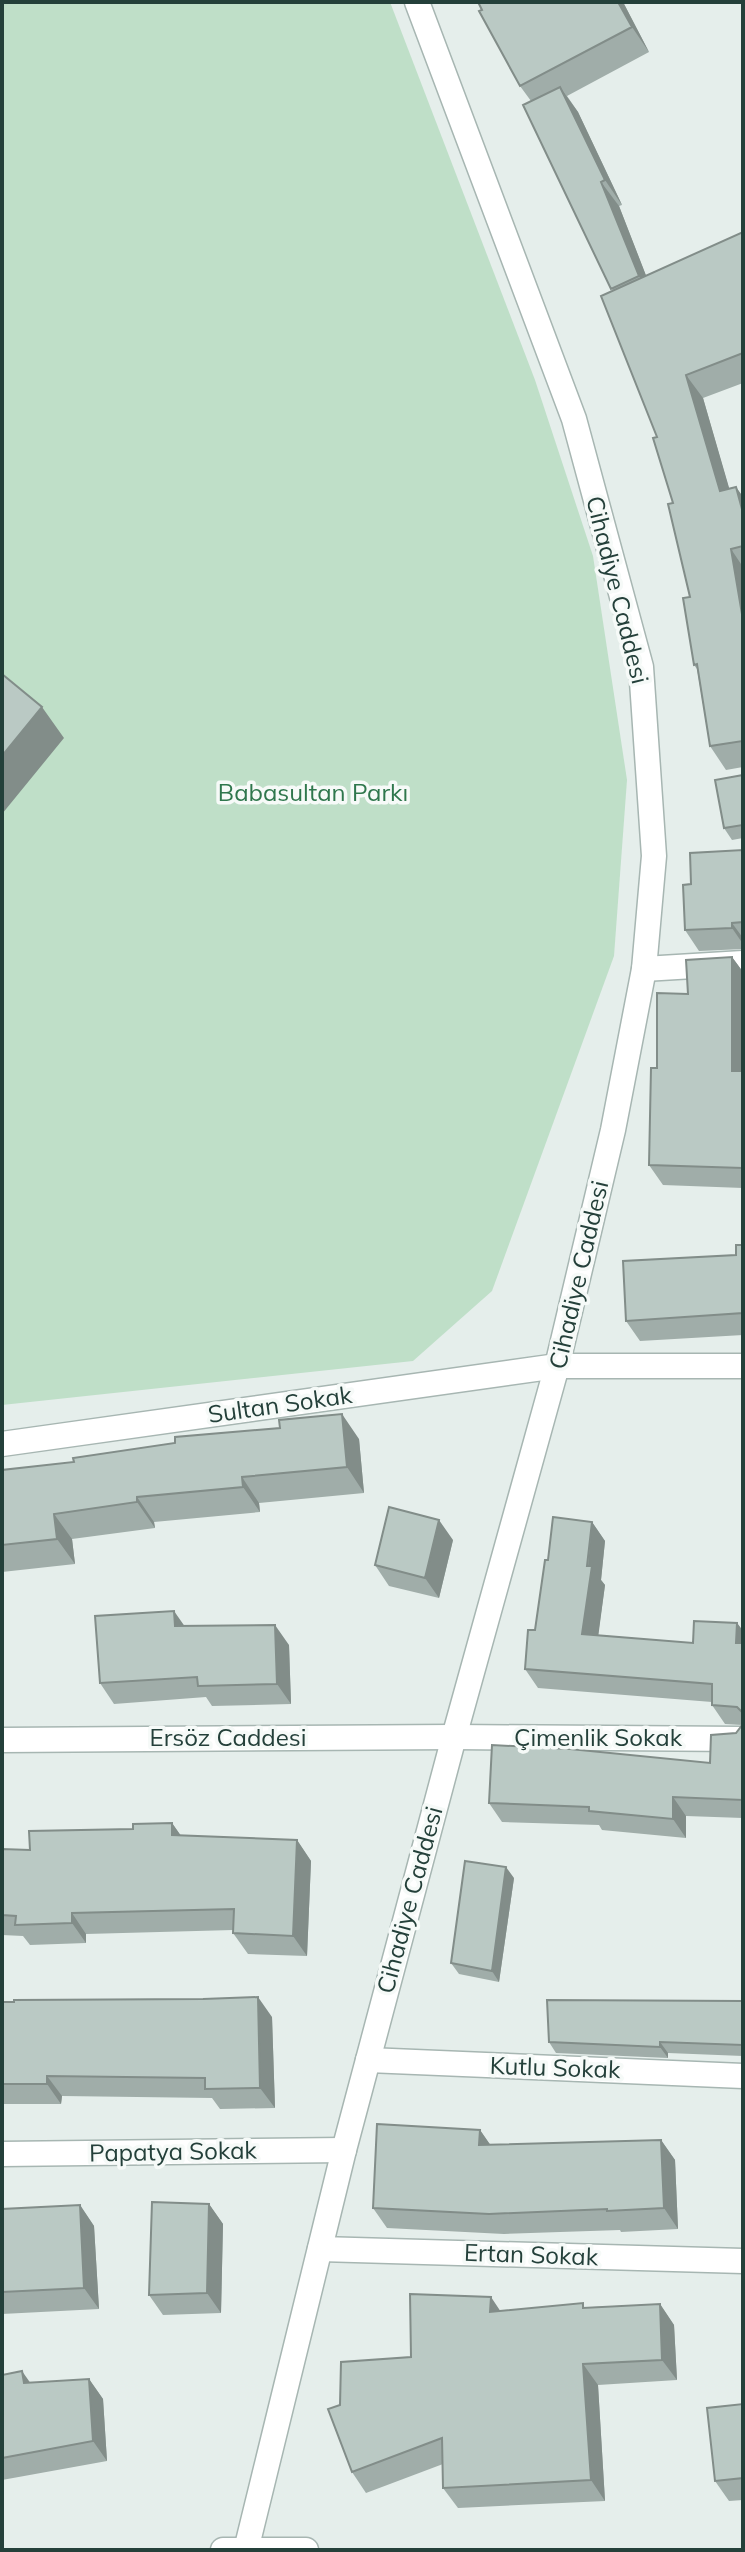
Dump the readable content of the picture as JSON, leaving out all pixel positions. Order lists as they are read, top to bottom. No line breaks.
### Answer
{"streets":{"street":["Cihadiye Caddesi","Sultan Sokak","Ersöz Caddesi","Çimenlik Sokak","Kutlu Sokak","Papatya Sokak","Ertan Sokak"]},"crossings":[["Cihadiye Caddesi","Sultan Sokak"],["Cihadiye Caddesi","Ersöz Caddesi"],["Cihadiye Caddesi","Çimenlik Sokak"],["Cihadiye Caddesi","Kutlu Sokak"],["Cihadiye Caddesi","Papatya Sokak"],["Cihadiye Caddesi","Ertan Sokak"],["Ersöz Caddesi","Çimenlik Sokak"]],"parks":["Babasultan Parkı"]}
